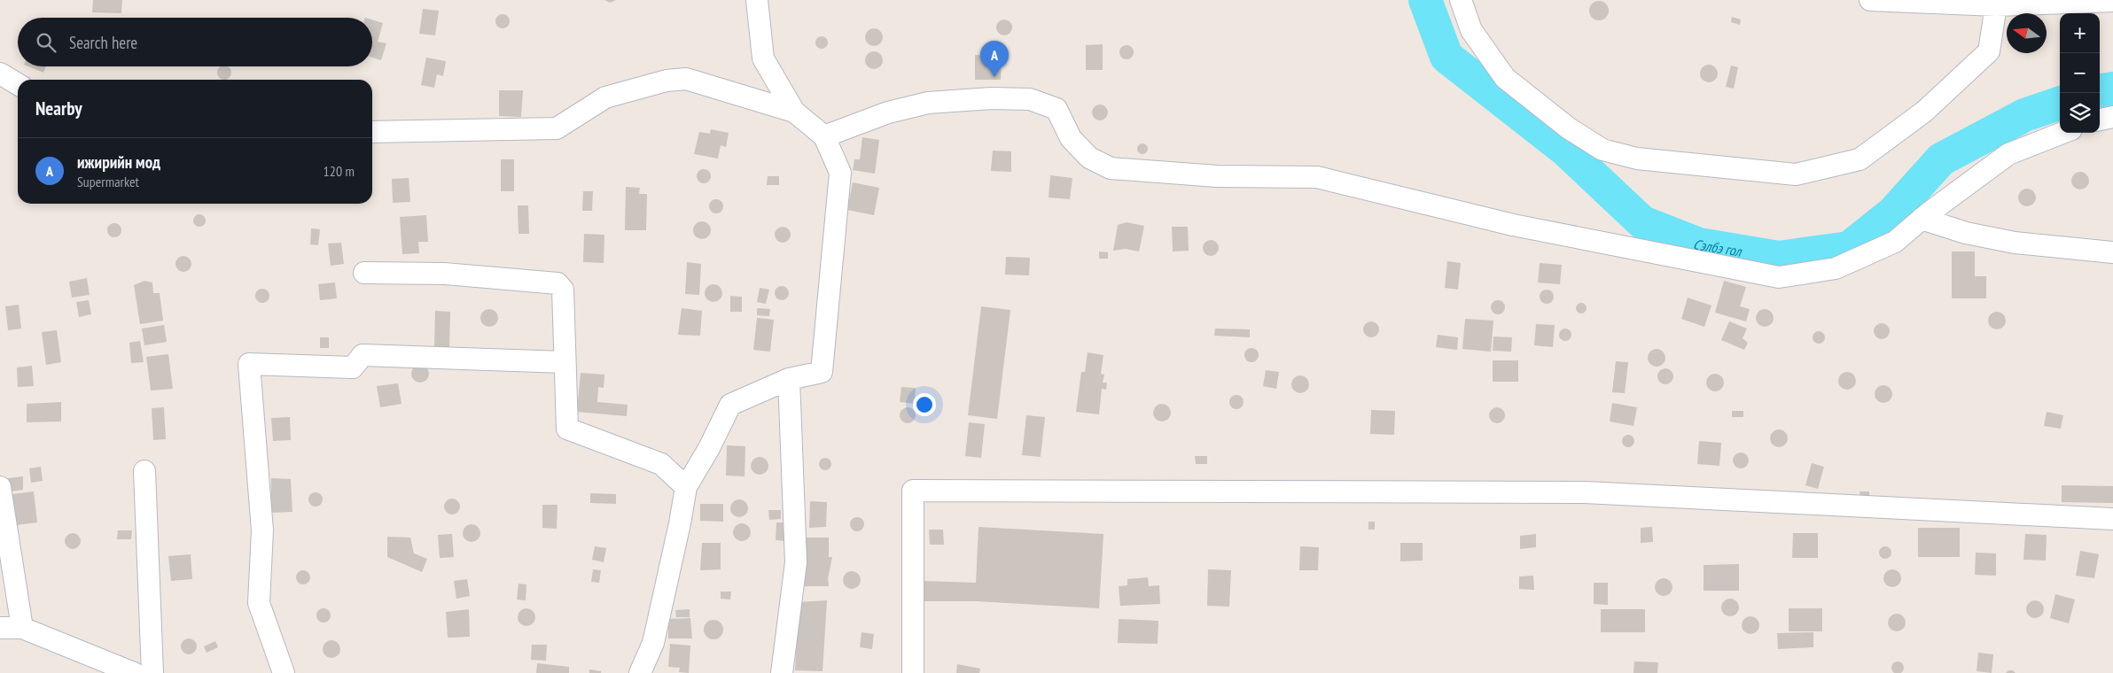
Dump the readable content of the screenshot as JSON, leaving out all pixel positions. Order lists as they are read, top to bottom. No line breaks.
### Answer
{"water":["Сэлбэ гол"],"north":"left","page":{"map_buttons":["+","−"],"search":"Search here","pins":"A","heading":"Nearby","list":[{"mark":"A","name":"ижирийн мод","note":"Supermarket","value":"120 m"}]}}
